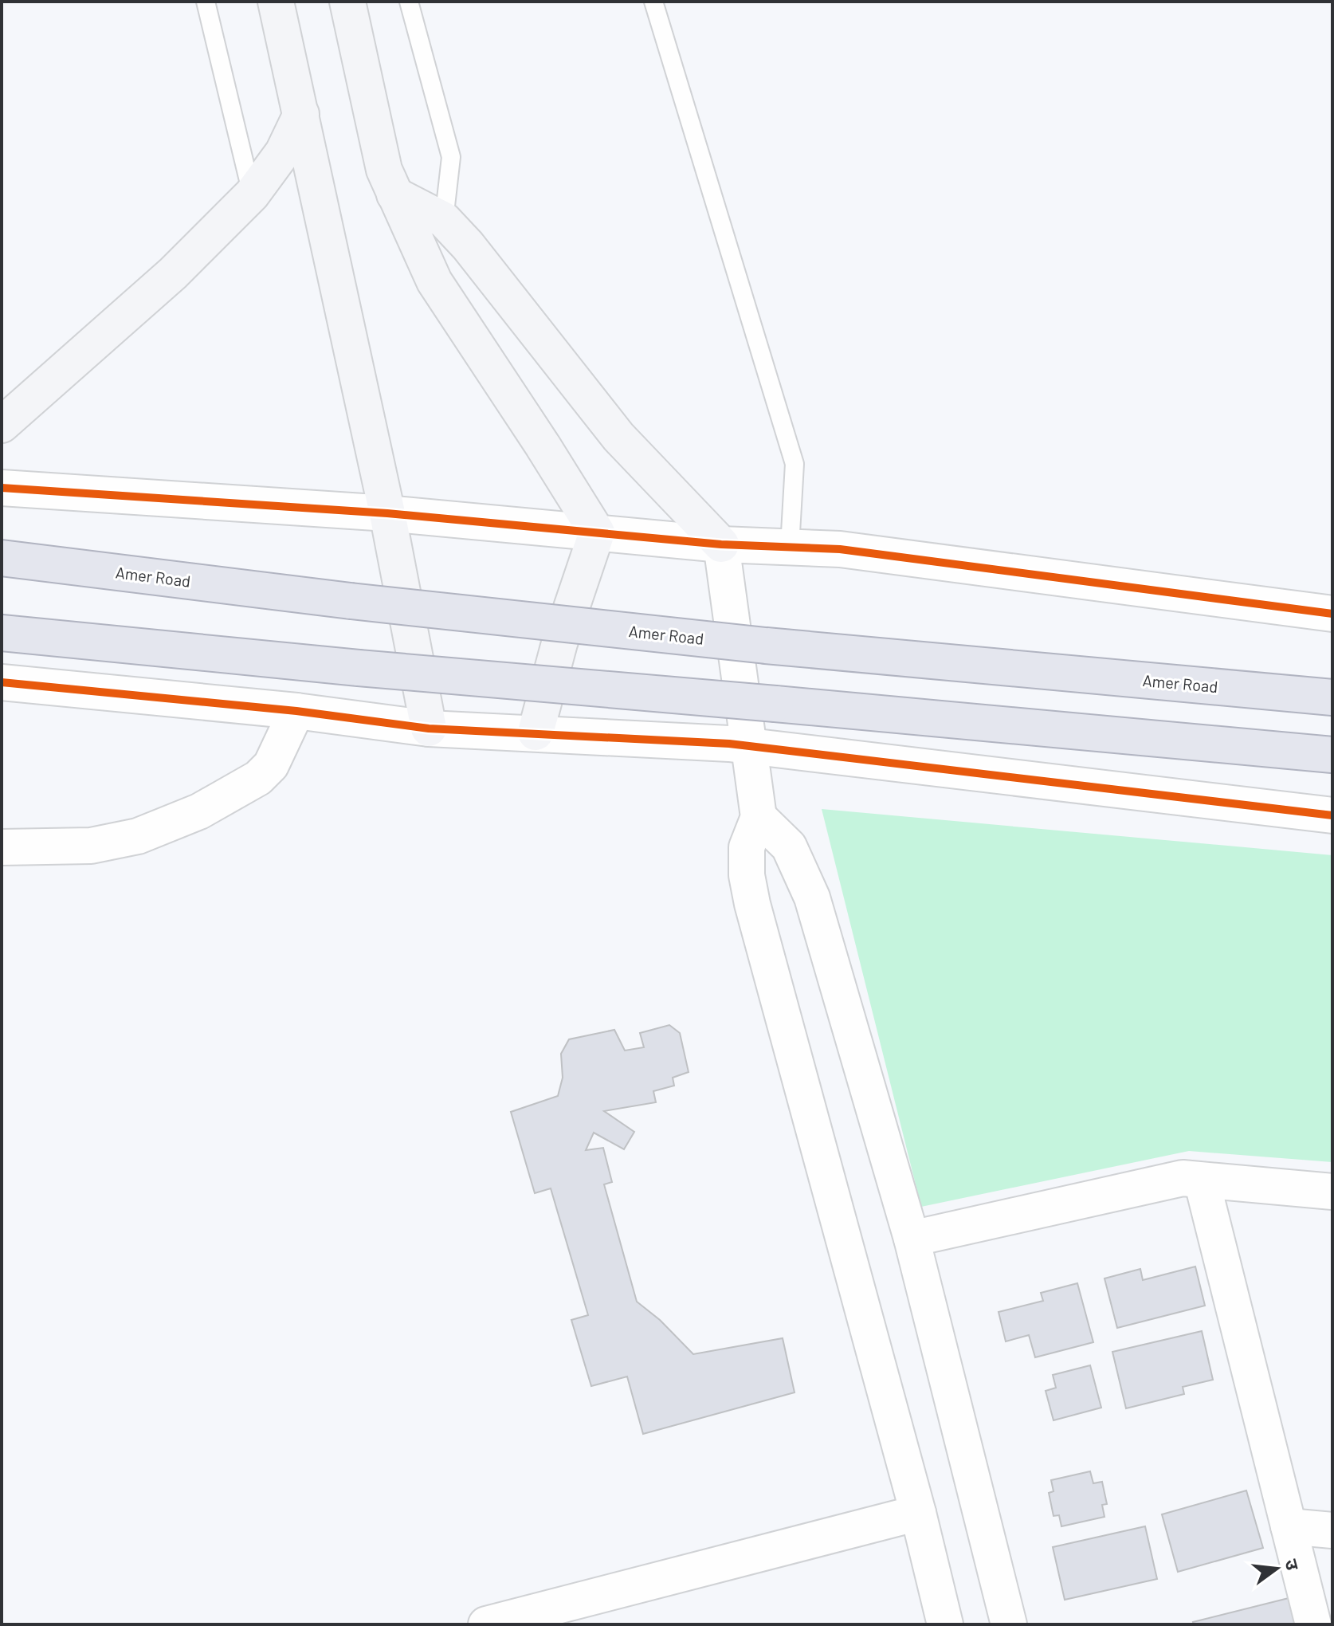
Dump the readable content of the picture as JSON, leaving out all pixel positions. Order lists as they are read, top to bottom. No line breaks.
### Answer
{"streets":{"highway":["Amer Road"]},"north":"right"}
